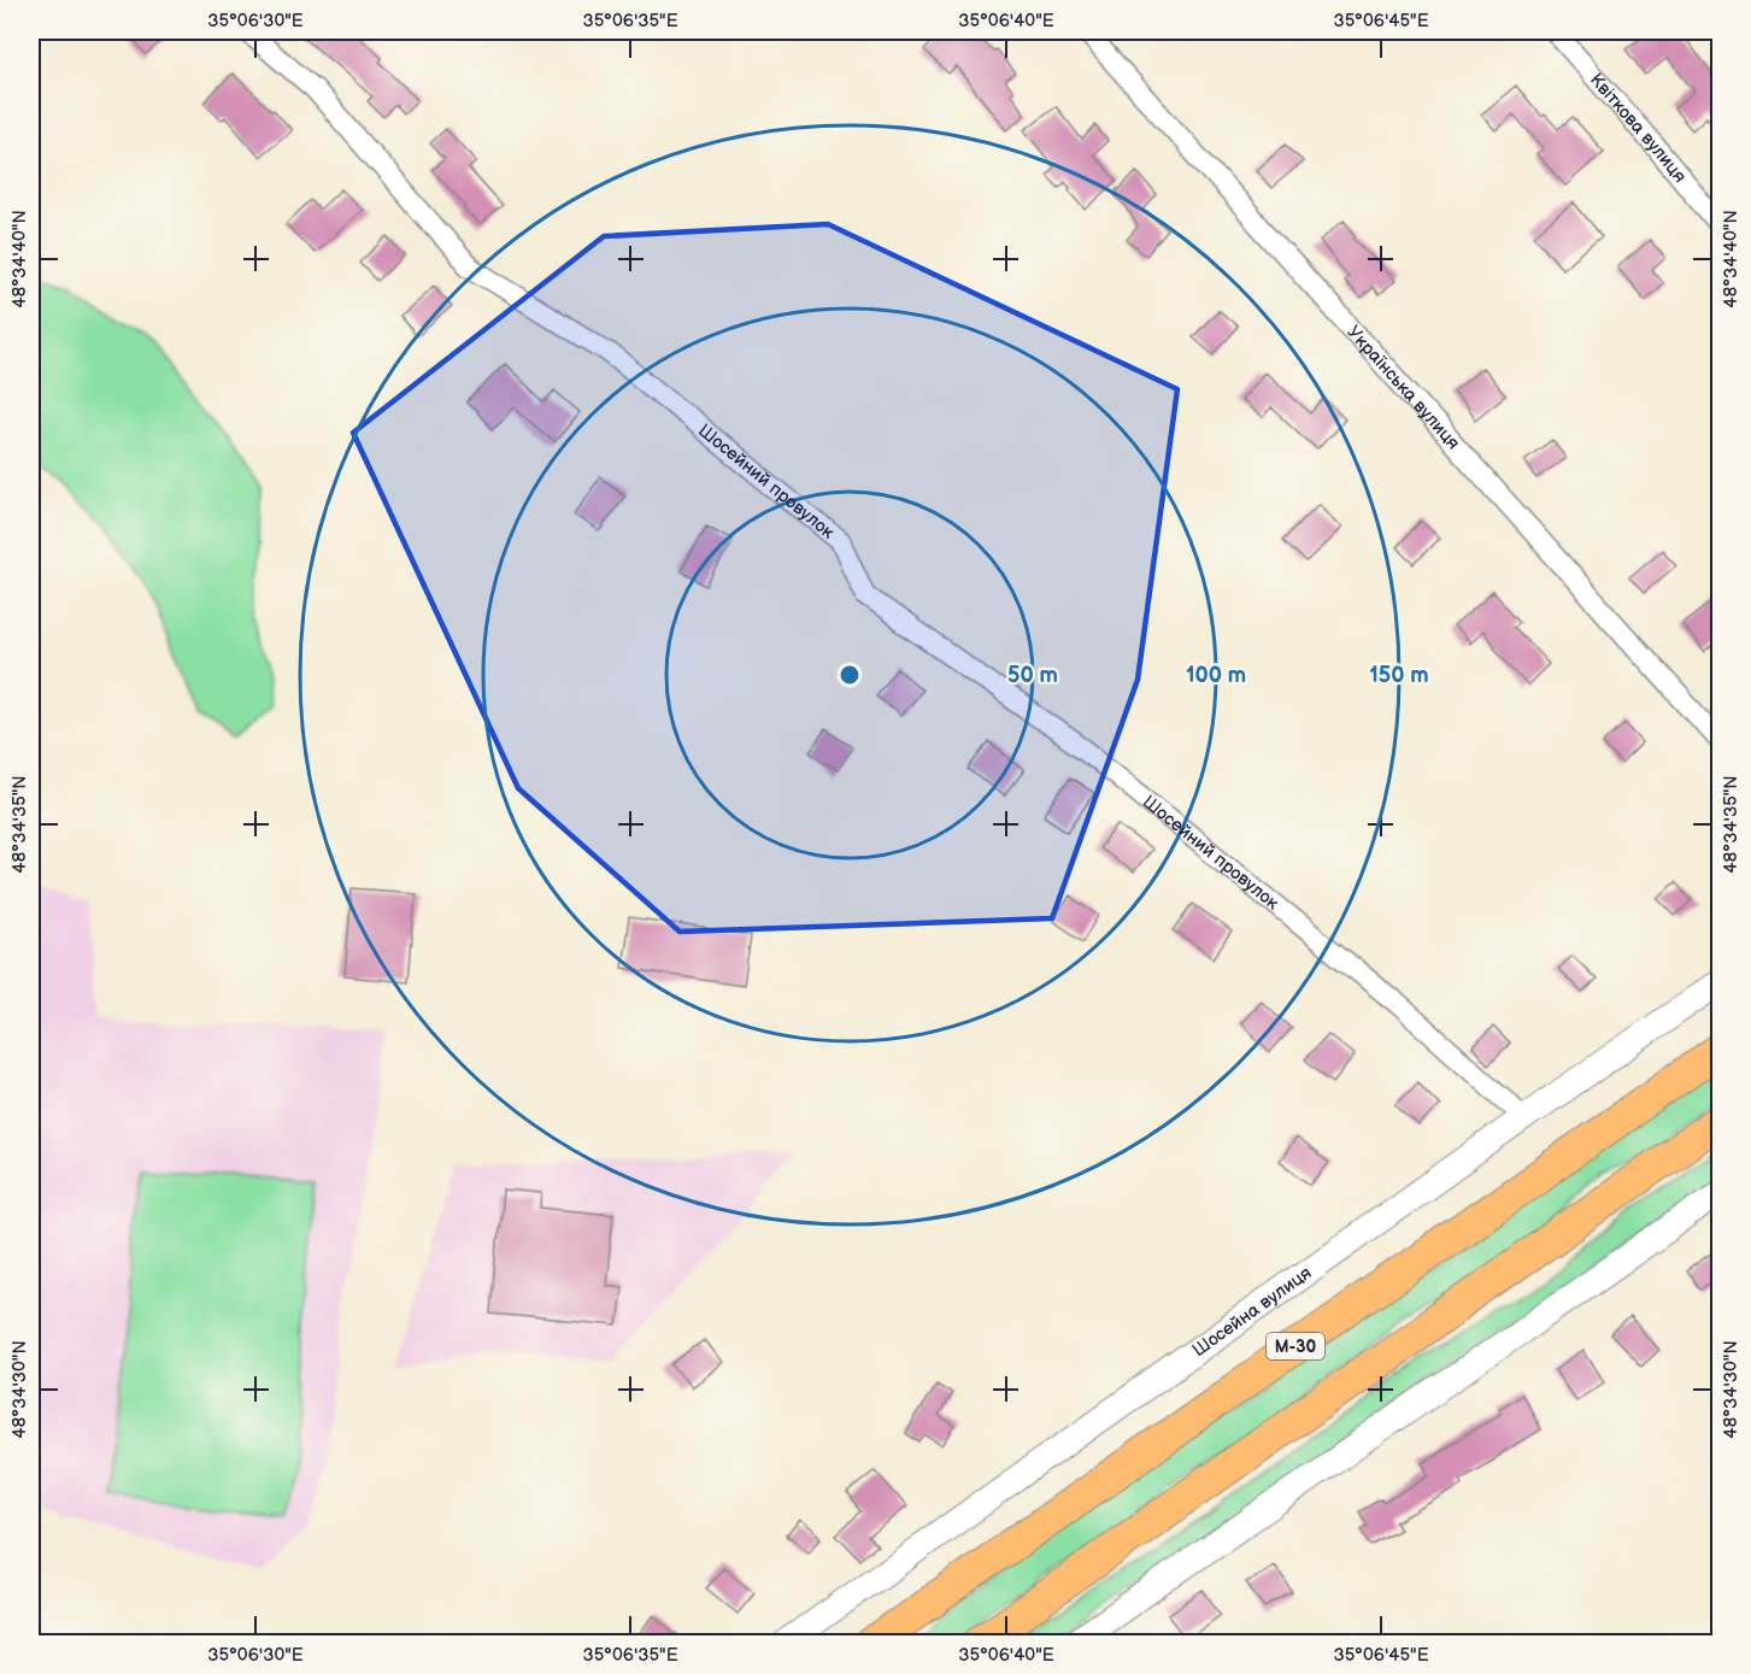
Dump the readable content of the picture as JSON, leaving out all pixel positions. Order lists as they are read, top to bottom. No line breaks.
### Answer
{"streets":{"highway":["М-30"],"street":["Квіткова вулиця","Українська вулиця","Шосейний провулок","Шосейна вулиця"]},"crossings":[["Шосейний провулок","Шосейна вулиця"]],"coordinates":["35°06'30\"E","35°06'35\"E","35°06'40\"E","35°06'45\"E","48°34'40\"N","48°34'35\"N","48°34'30\"N"],"rings":["50 m","100 m","150 m"]}
